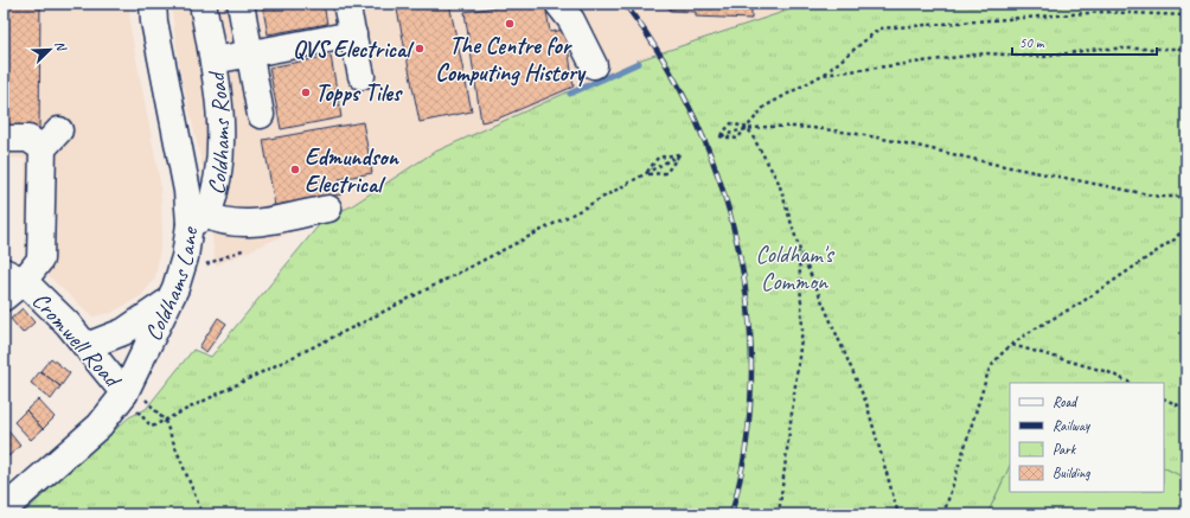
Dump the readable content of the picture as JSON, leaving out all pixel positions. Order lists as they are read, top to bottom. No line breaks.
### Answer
{"streets":{"street":["Coldhams Road","Coldhams Lane","Cromwell Road"]},"crossings":[["Coldhams Road","Coldhams Lane"],["Coldhams Lane","Cromwell Road"]],"parks":["Coldham's Common"],"places":["The Centre for Computing History","QVS Electrical","Topps Tiles","Edmundson Electrical"],"legend":["Road","Railway","Park","Building"],"scale_bar":"50 m","north":"top right"}
